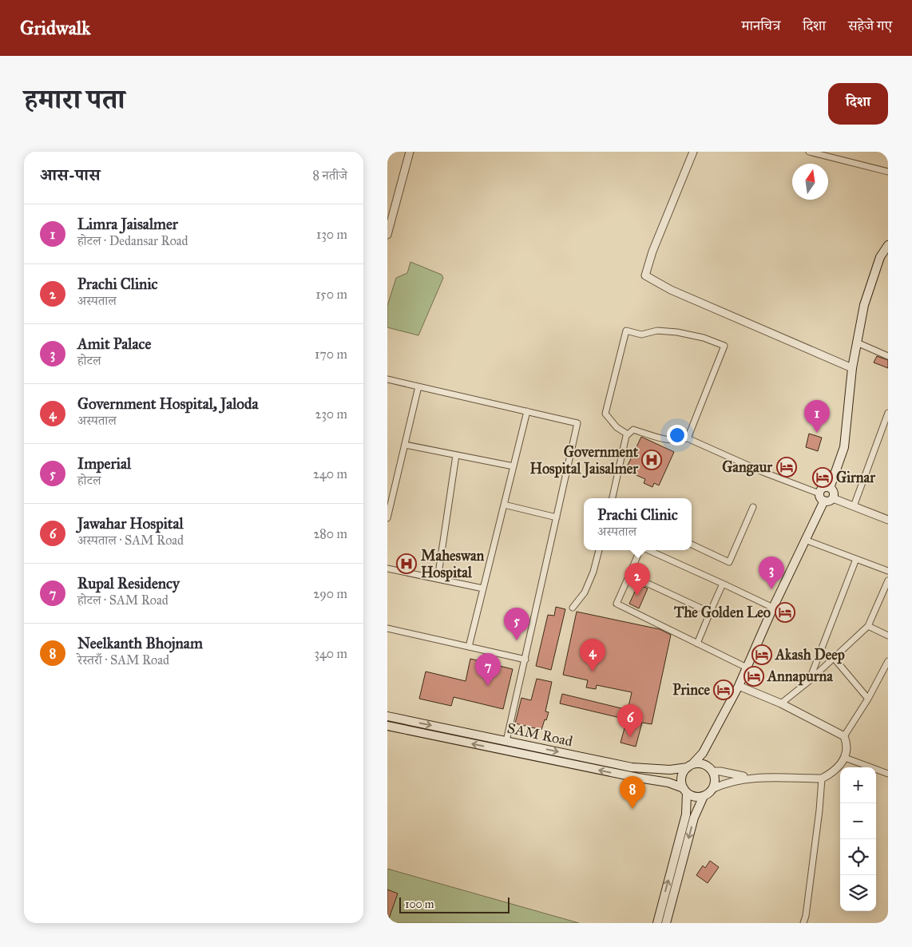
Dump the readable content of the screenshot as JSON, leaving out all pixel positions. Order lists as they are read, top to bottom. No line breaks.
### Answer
{"streets":{"main road":["SAM Road"]},"places":{"hospital":["Government Hospital Jaisalmer","Maheswan Hospital"],"hotel":["Gangaur","Girnar","The Golden Leo","Akash Deep","Annapurna","Prince"]},"scale_bar":"100 m","north":"top","page":{"header":"Gridwalk","nav":["मानचित्र","दिशा","सहेजे गए"],"title":"हमारा पता","buttons":"दिशा","heading":["आस-पास","8 नतीजे"],"list":[{"mark":"1","name":"Limra Jaisalmer","note":"होटल · Dedansar Road","value":"130 m"},{"mark":"2","name":"Prachi Clinic","note":"अस्पताल","value":"150 m"},{"mark":"3","name":"Amit Palace","note":"होटल","value":"170 m"},{"mark":"4","name":"Government Hospital, Jaloda","note":"अस्पताल","value":"230 m"},{"mark":"5","name":"Imperial","note":"होटल","value":"240 m"},{"mark":"6","name":"Jawahar Hospital","note":"अस्पताल · SAM Road","value":"280 m"},{"mark":"7","name":"Rupal Residency","note":"होटल · SAM Road","value":"290 m"},{"mark":"8","name":"Neelkanth Bhojnam","note":"रेस्तराँ · SAM Road","value":"340 m"}],"pins":["1","3","2","5","4","7","6","8"],"popup":["Prachi Clinic","अस्पताल"],"map_buttons":["+","−"],"scale":"100 m"}}
